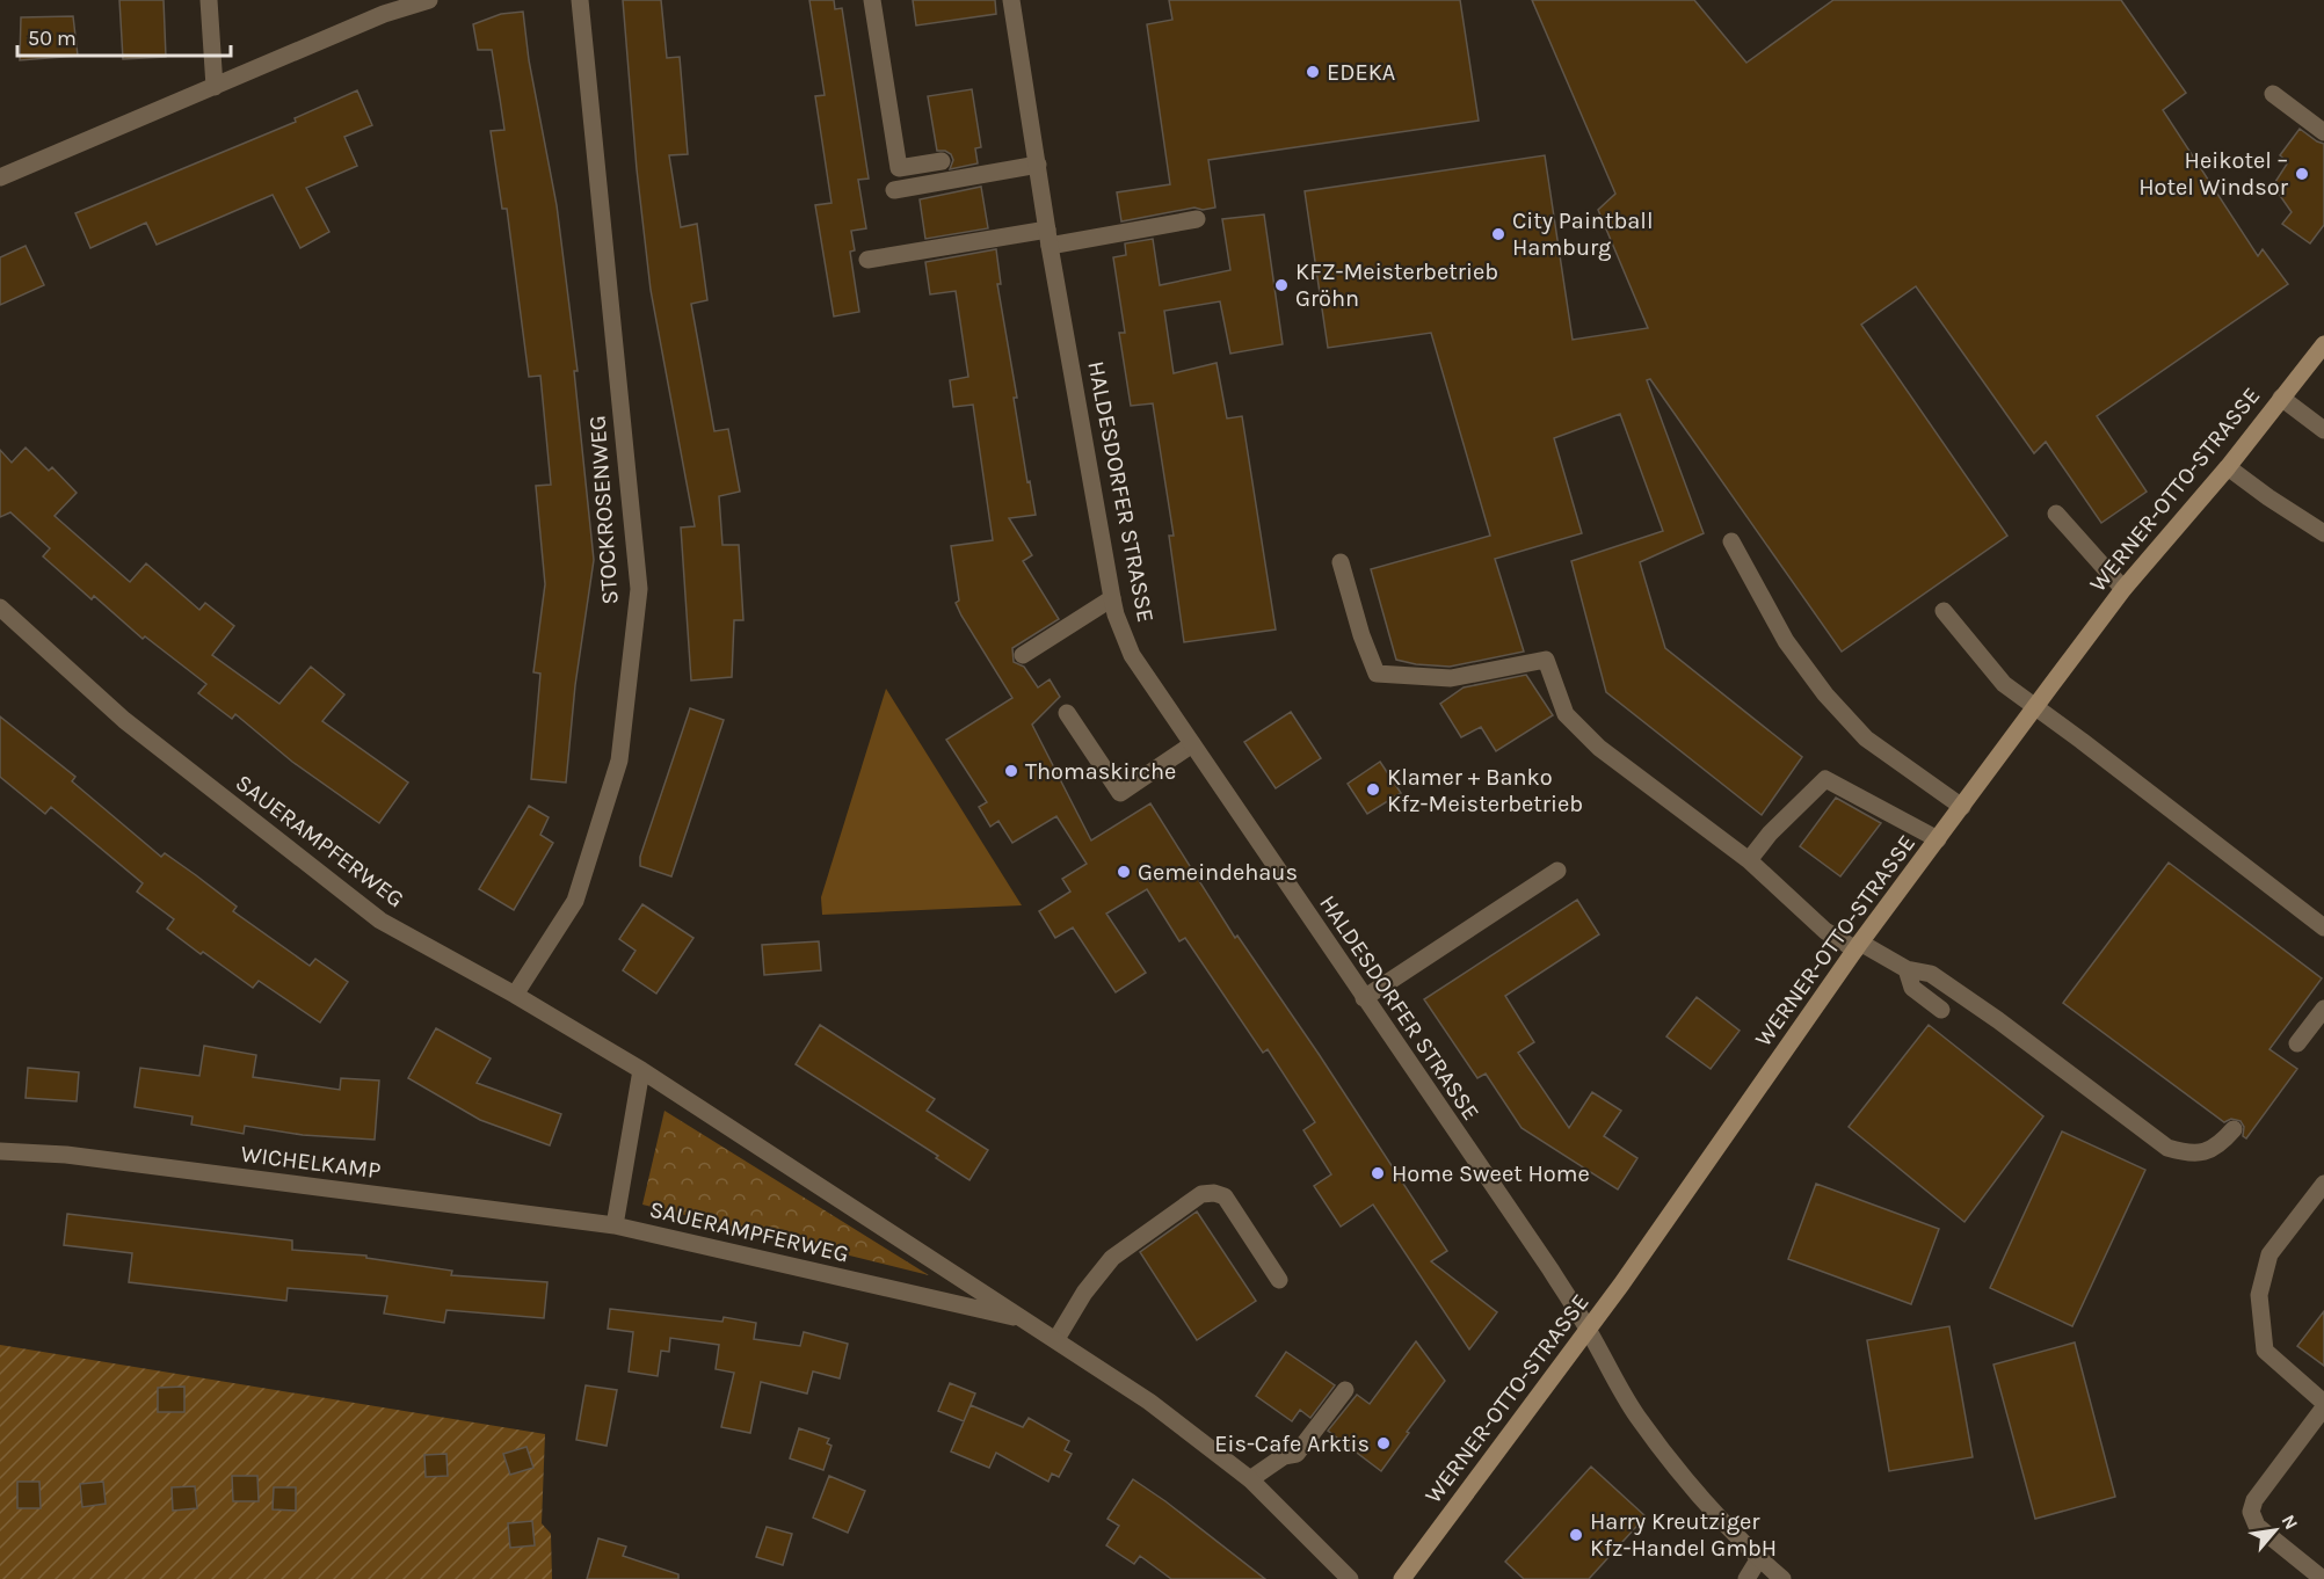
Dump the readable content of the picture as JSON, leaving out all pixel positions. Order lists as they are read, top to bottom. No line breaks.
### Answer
{"streets":{"main road":["WERNER-OTTO-STRASSE"],"street":["HALDESDORFER STRASSE","STOCKROSENWEG","SAUERAMPFERWEG","WICHELKAMP"]},"crossings":[["WERNER-OTTO-STRASSE","HALDESDORFER STRASSE"],["STOCKROSENWEG","SAUERAMPFERWEG"],["SAUERAMPFERWEG","WICHELKAMP"]],"places":["EDEKA","Heikotel – Hotel Windsor","City Paintball Hamburg","KFZ-Meisterbetrieb Gröhn","Thomaskirche","Klamer + Banko Kfz-Meisterbetrieb","Gemeindehaus","Home Sweet Home","Eis-Cafe Arktis","Harry Kreutziger Kfz-Handel GmbH"],"scale_bar":"50 m","north":"top right"}
